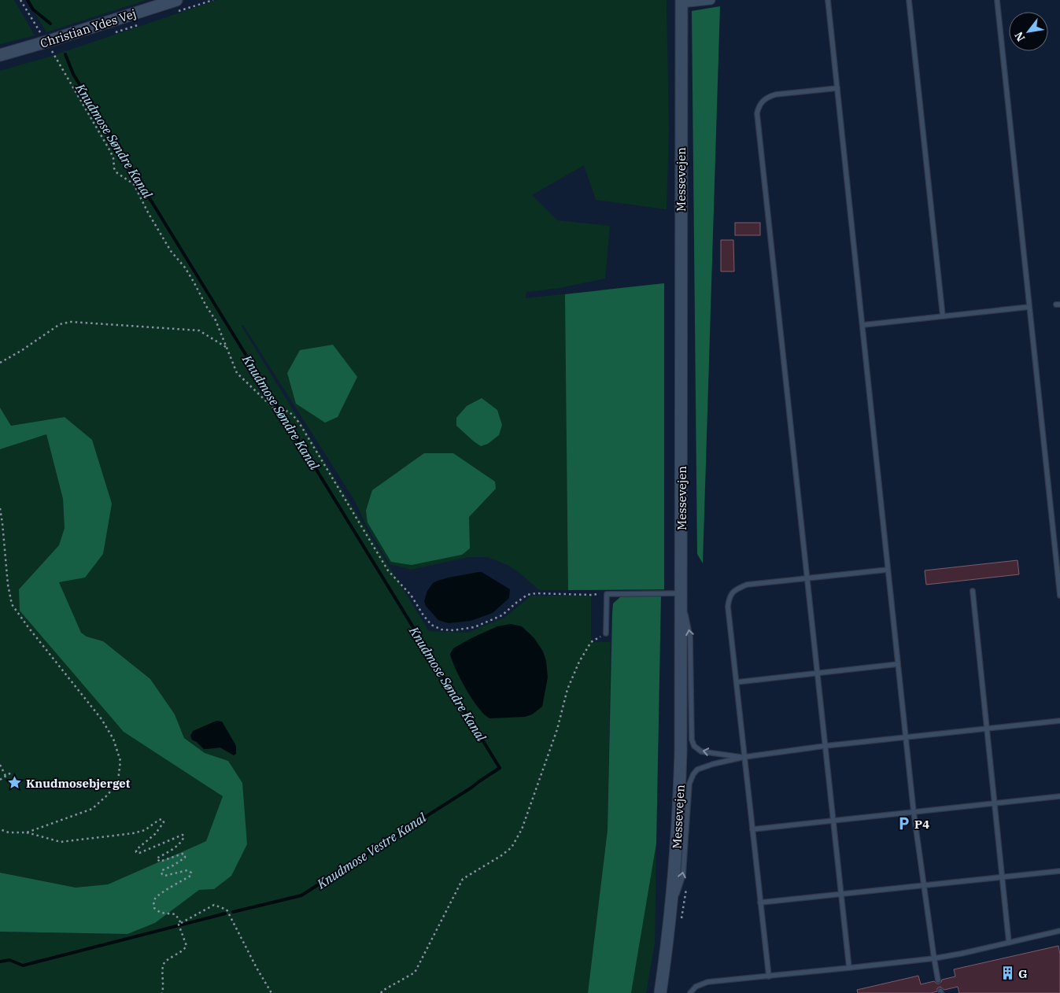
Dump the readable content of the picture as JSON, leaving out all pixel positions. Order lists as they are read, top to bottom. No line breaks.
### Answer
{"streets":{"main road":["Christian Ydes Vej","Messevejen"]},"water":["Knudmose Søndre Kanal","Knudmose Vestre Kanal"],"places":{"place":["Knudmosebjerget"],"parking":["P4"],"building":["G"]},"north":"bottom left"}
